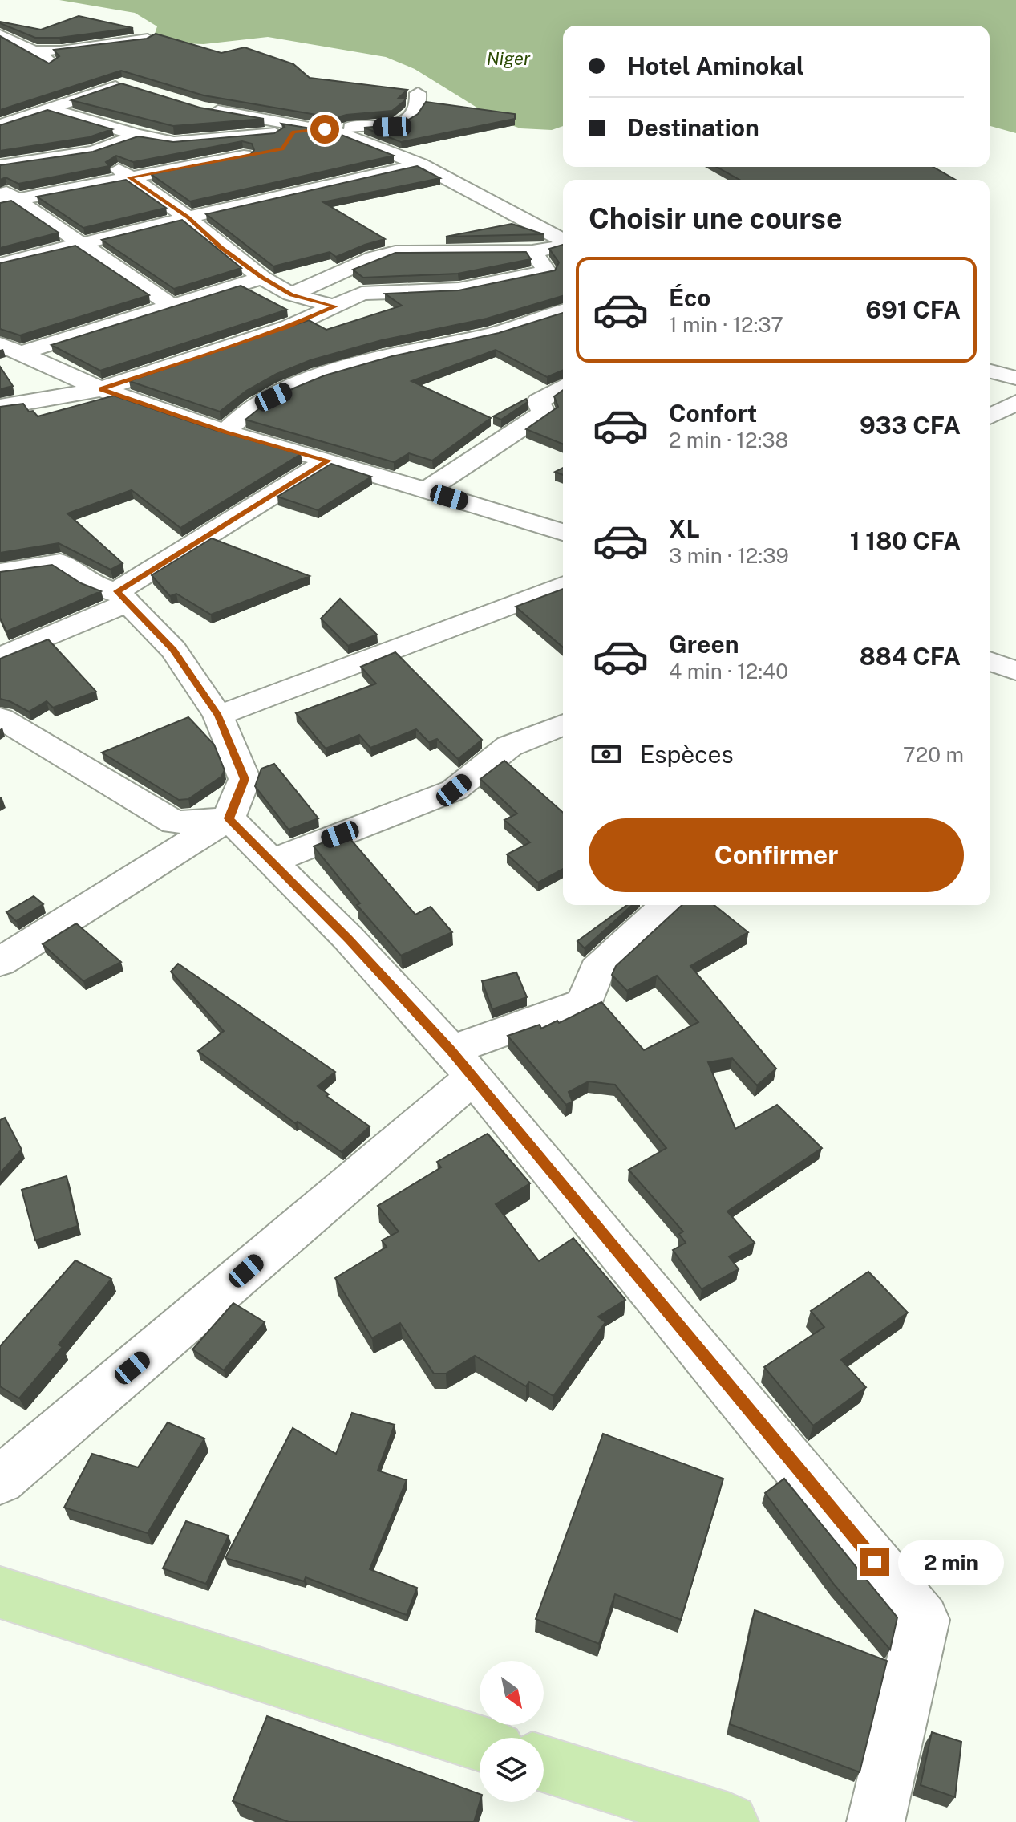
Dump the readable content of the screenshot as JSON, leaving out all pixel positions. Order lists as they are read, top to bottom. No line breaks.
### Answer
{"water":["Niger"],"north":"bottom right","page":{"banner":["Hotel Aminokal","Destination"],"heading":"Choisir une course","list":[{"name":"Éco","note":"1 min · 12:37","value":"691 CFA"},{"name":"Confort","note":"2 min · 12:38","value":"933 CFA"},{"name":"XL","note":"3 min · 12:39","value":"1 180 CFA"},{"name":"Green","note":"4 min · 12:40","value":"884 CFA"}],"pay":["Espèces","720 m"],"buttons":"Confirmer","bubble":"2 min"}}
